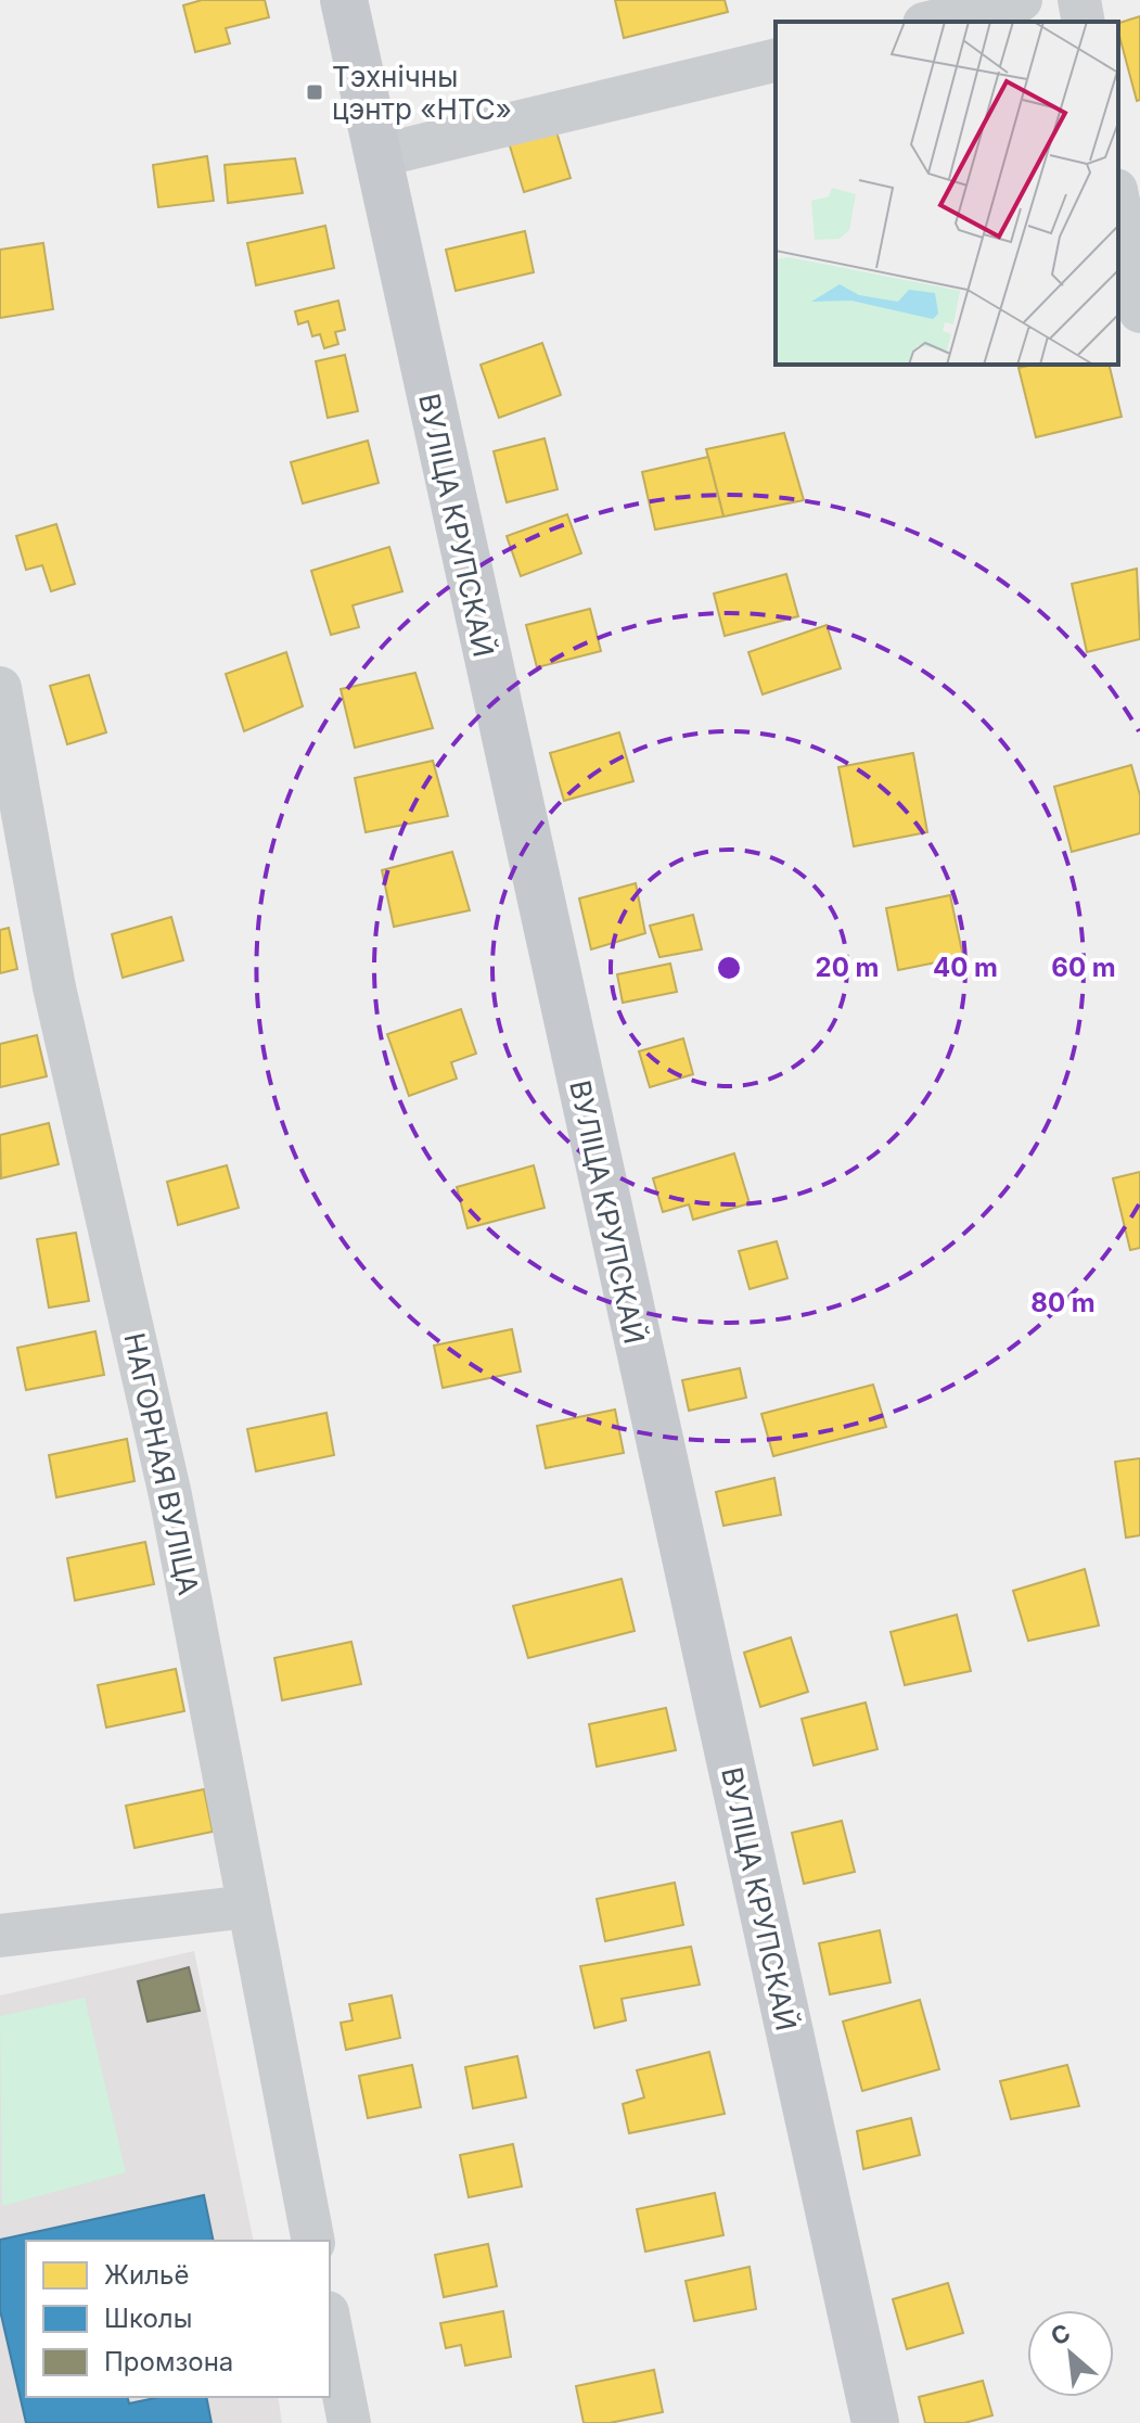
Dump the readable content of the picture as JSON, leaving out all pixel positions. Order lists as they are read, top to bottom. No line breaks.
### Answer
{"streets":{"main road":["ВУЛІЦА КРУПСКАЙ"],"street":["НАГОРНАЯ ВУЛІЦА"]},"places":{"transit":["Тэхнічны цэнтр «НТС»"]},"legend":["Жильё","Школы","Промзона"],"north":"top left","rings":["20 m","40 m","60 m","80 m"]}
